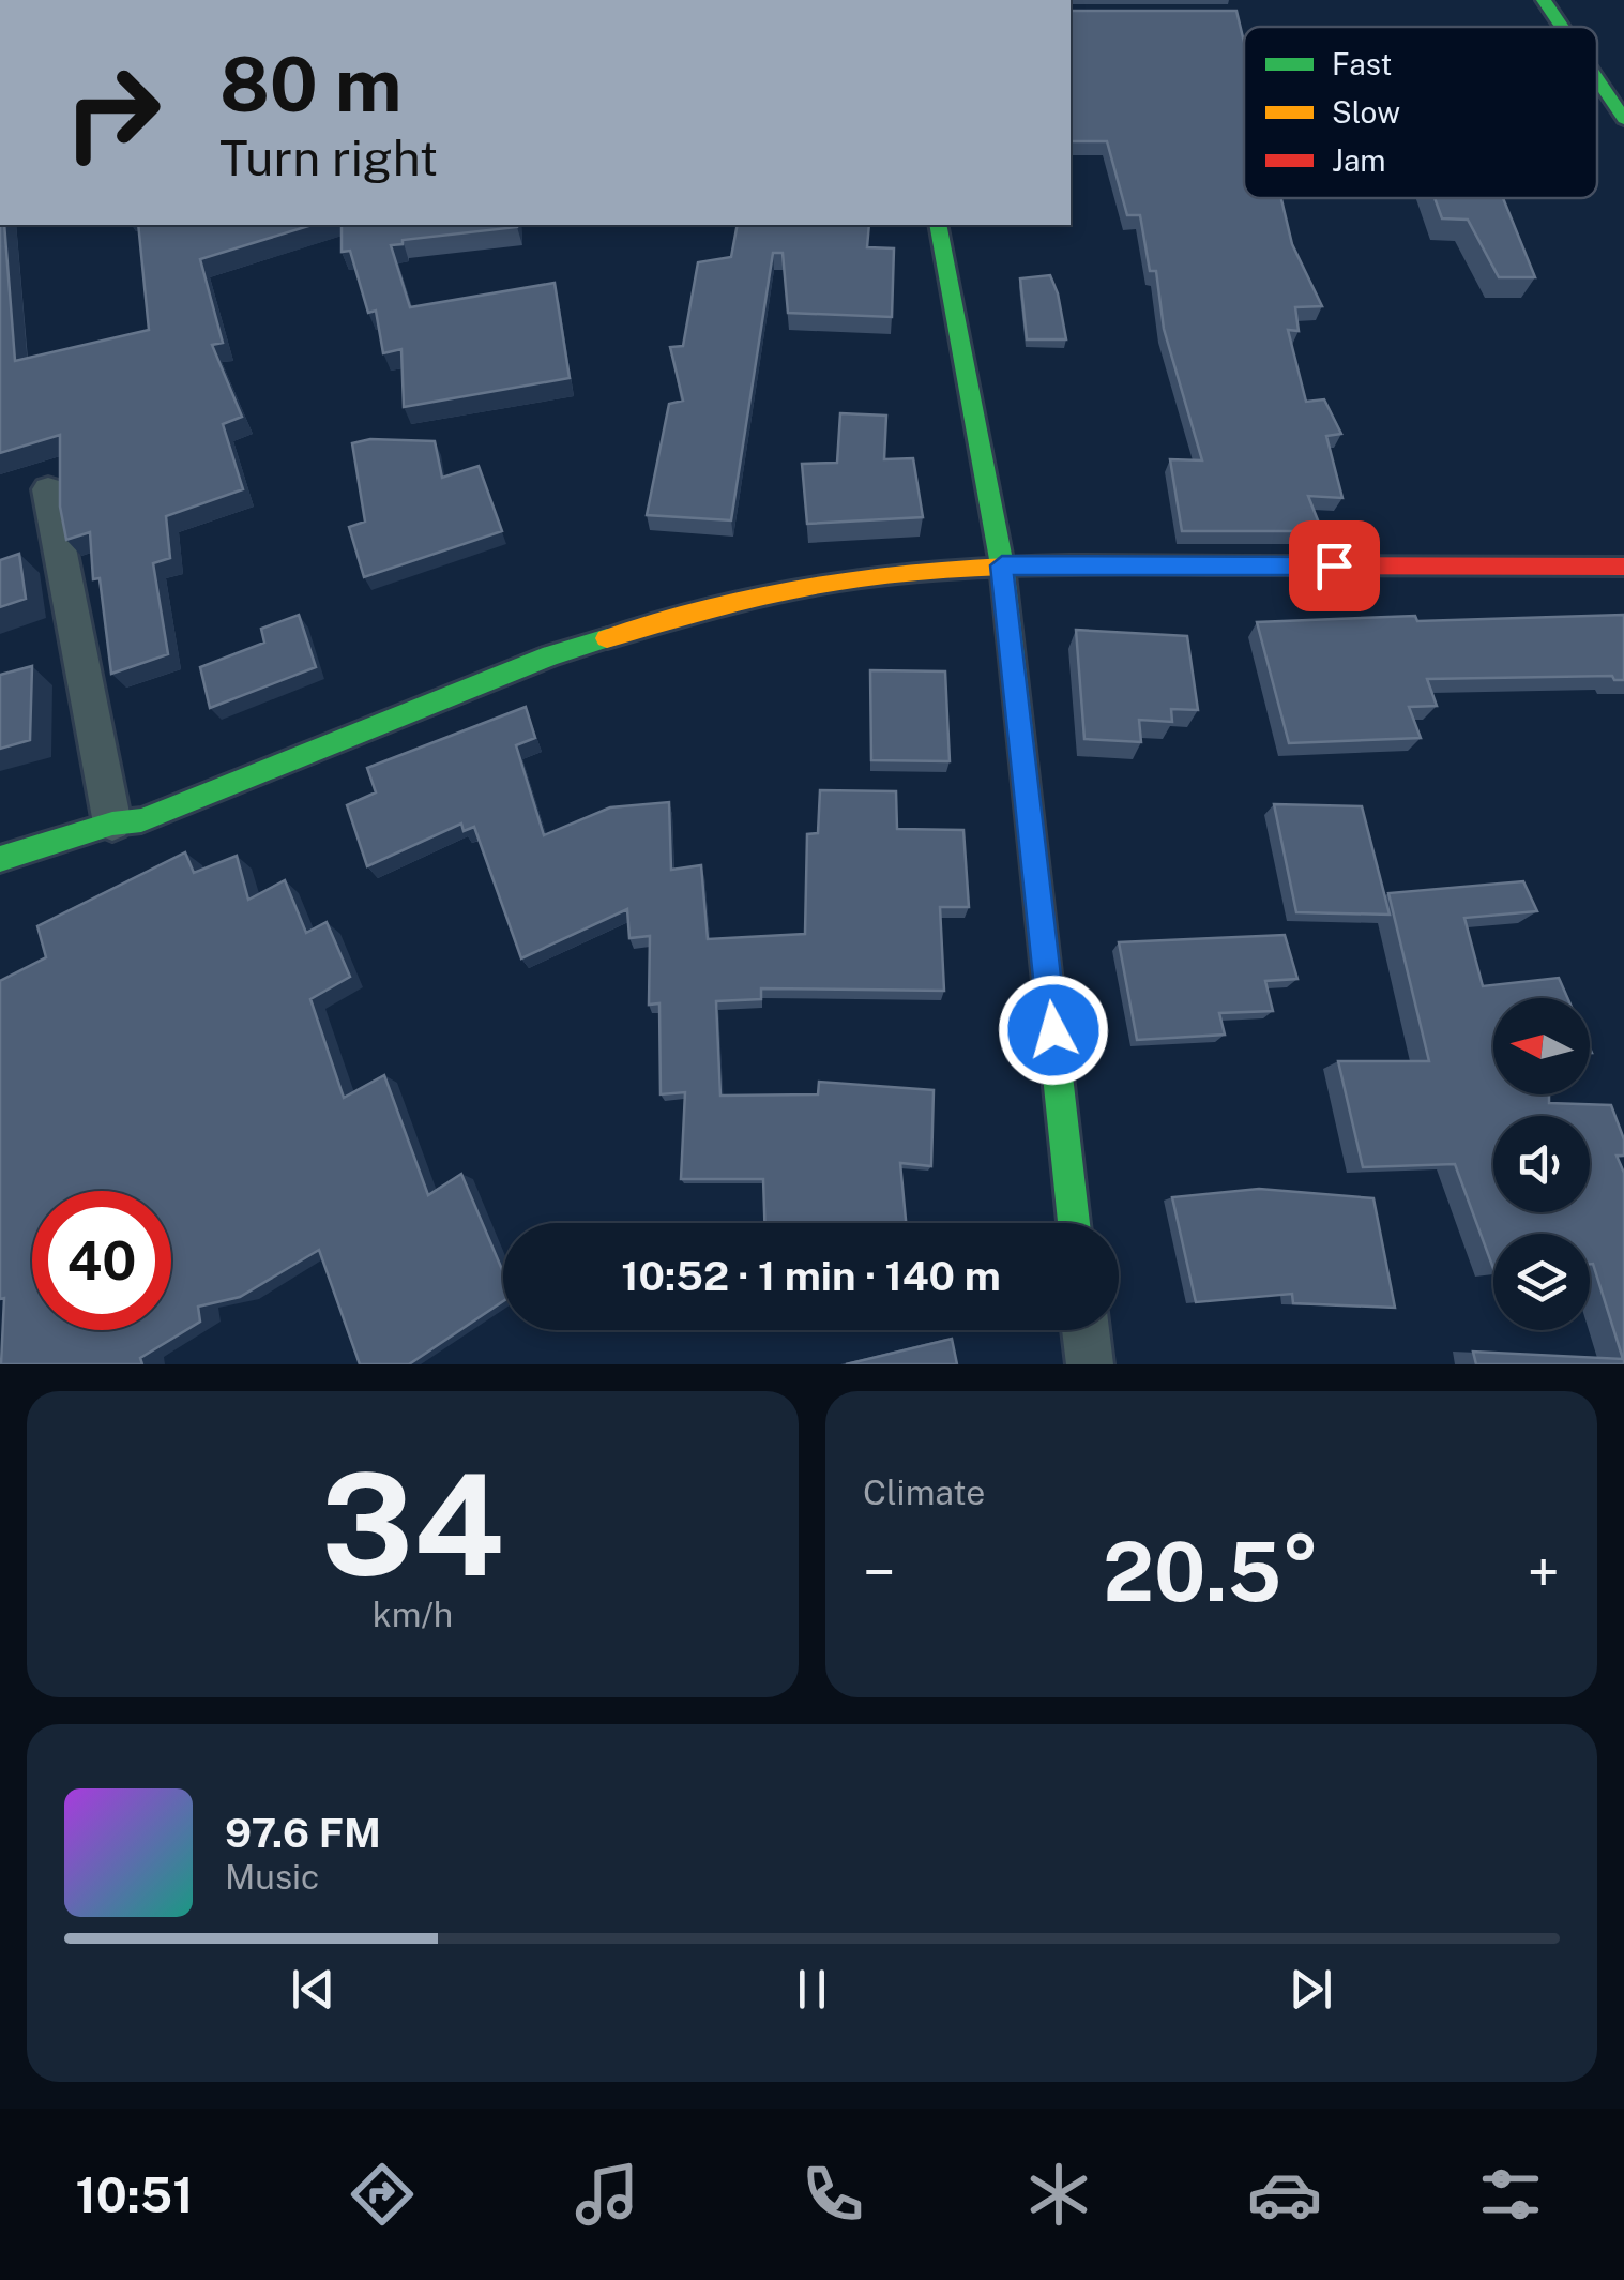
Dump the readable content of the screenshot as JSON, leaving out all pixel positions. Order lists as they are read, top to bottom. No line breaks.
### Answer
{"legend":["Fast","Slow","Jam"],"north":"left","page":{"turn":["80 m","Turn right"],"limit":"40","trip":"10:52 · 1 min · 140 m","tile":[["34","km/h"],"Climate"],"heat":["−","20.5°","+"],"song":["97.6 FM","Music"],"tabs":"10:51"}}
